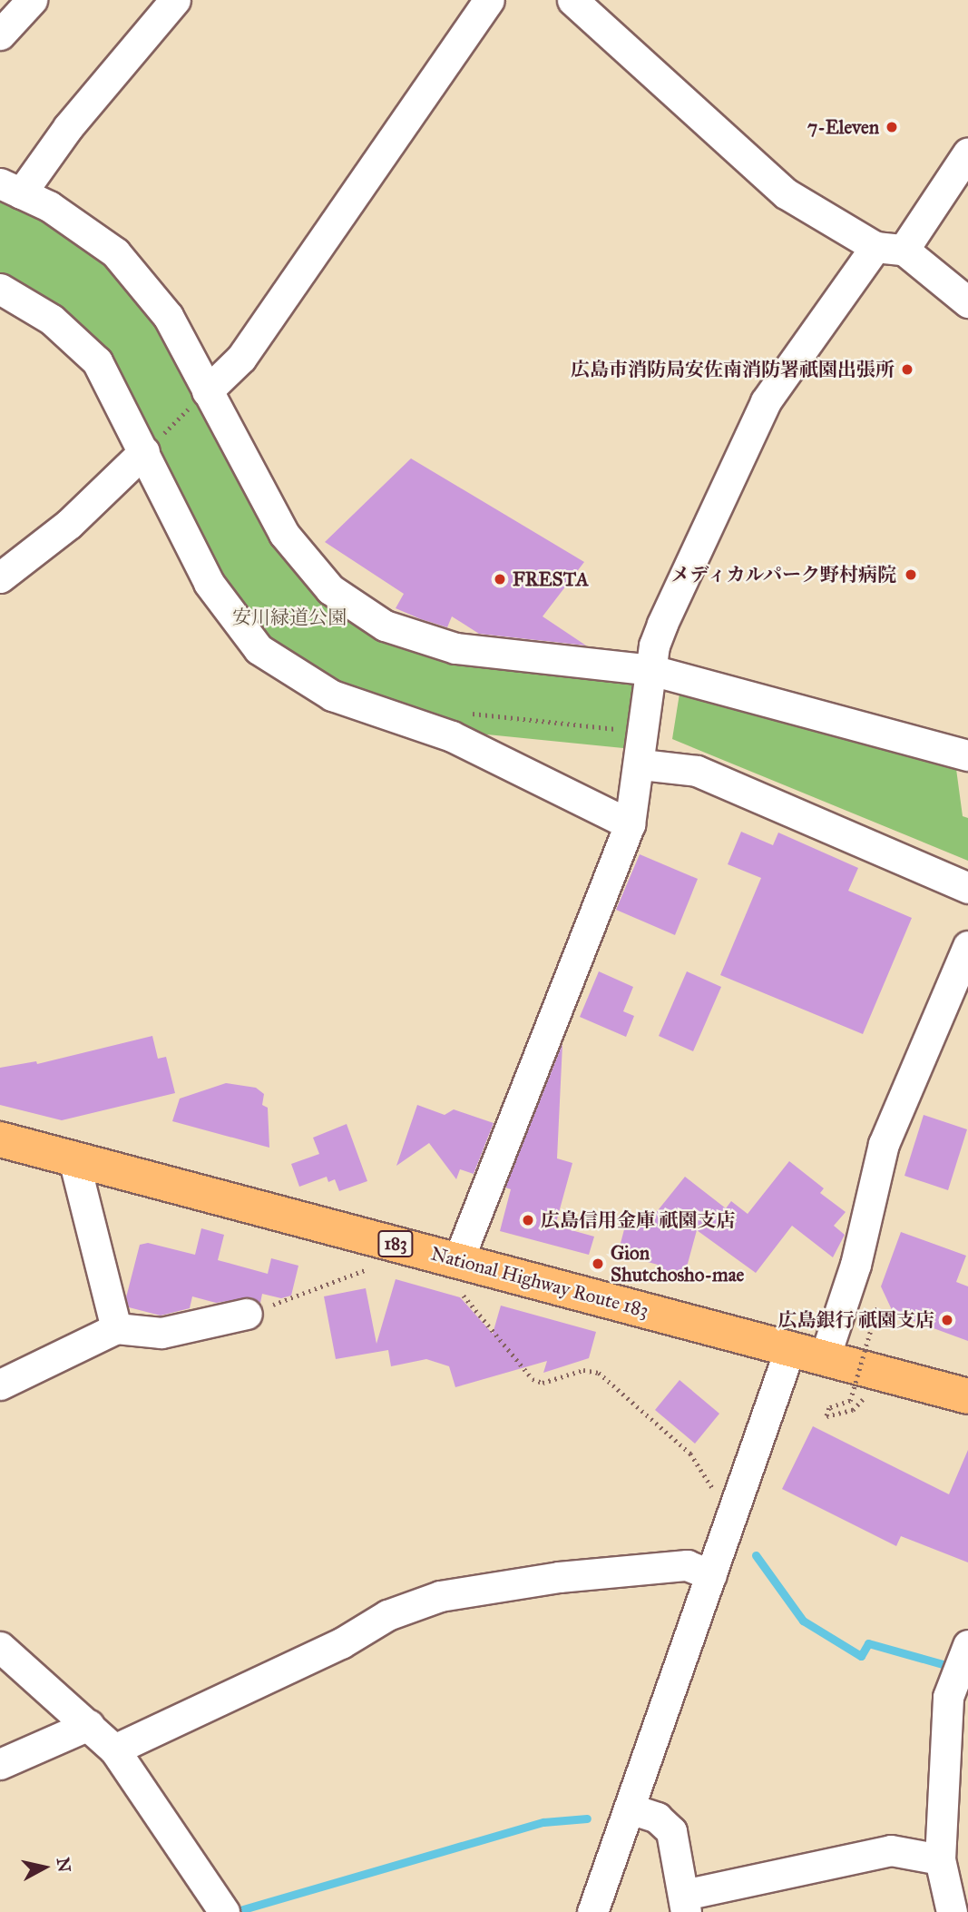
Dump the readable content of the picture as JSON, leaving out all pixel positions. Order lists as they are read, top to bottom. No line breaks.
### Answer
{"streets":{"highway":["183","National Highway Route 183"]},"parks":["安川緑道公園"],"places":["7-Eleven","広島市消防局安佐南消防署祇園出張所","メディカルパーク野村病院","FRESTA","広島信用金庫 祇園支店","Gion Shutchosho-mae","広島銀行 祇園支店"],"north":"right"}
